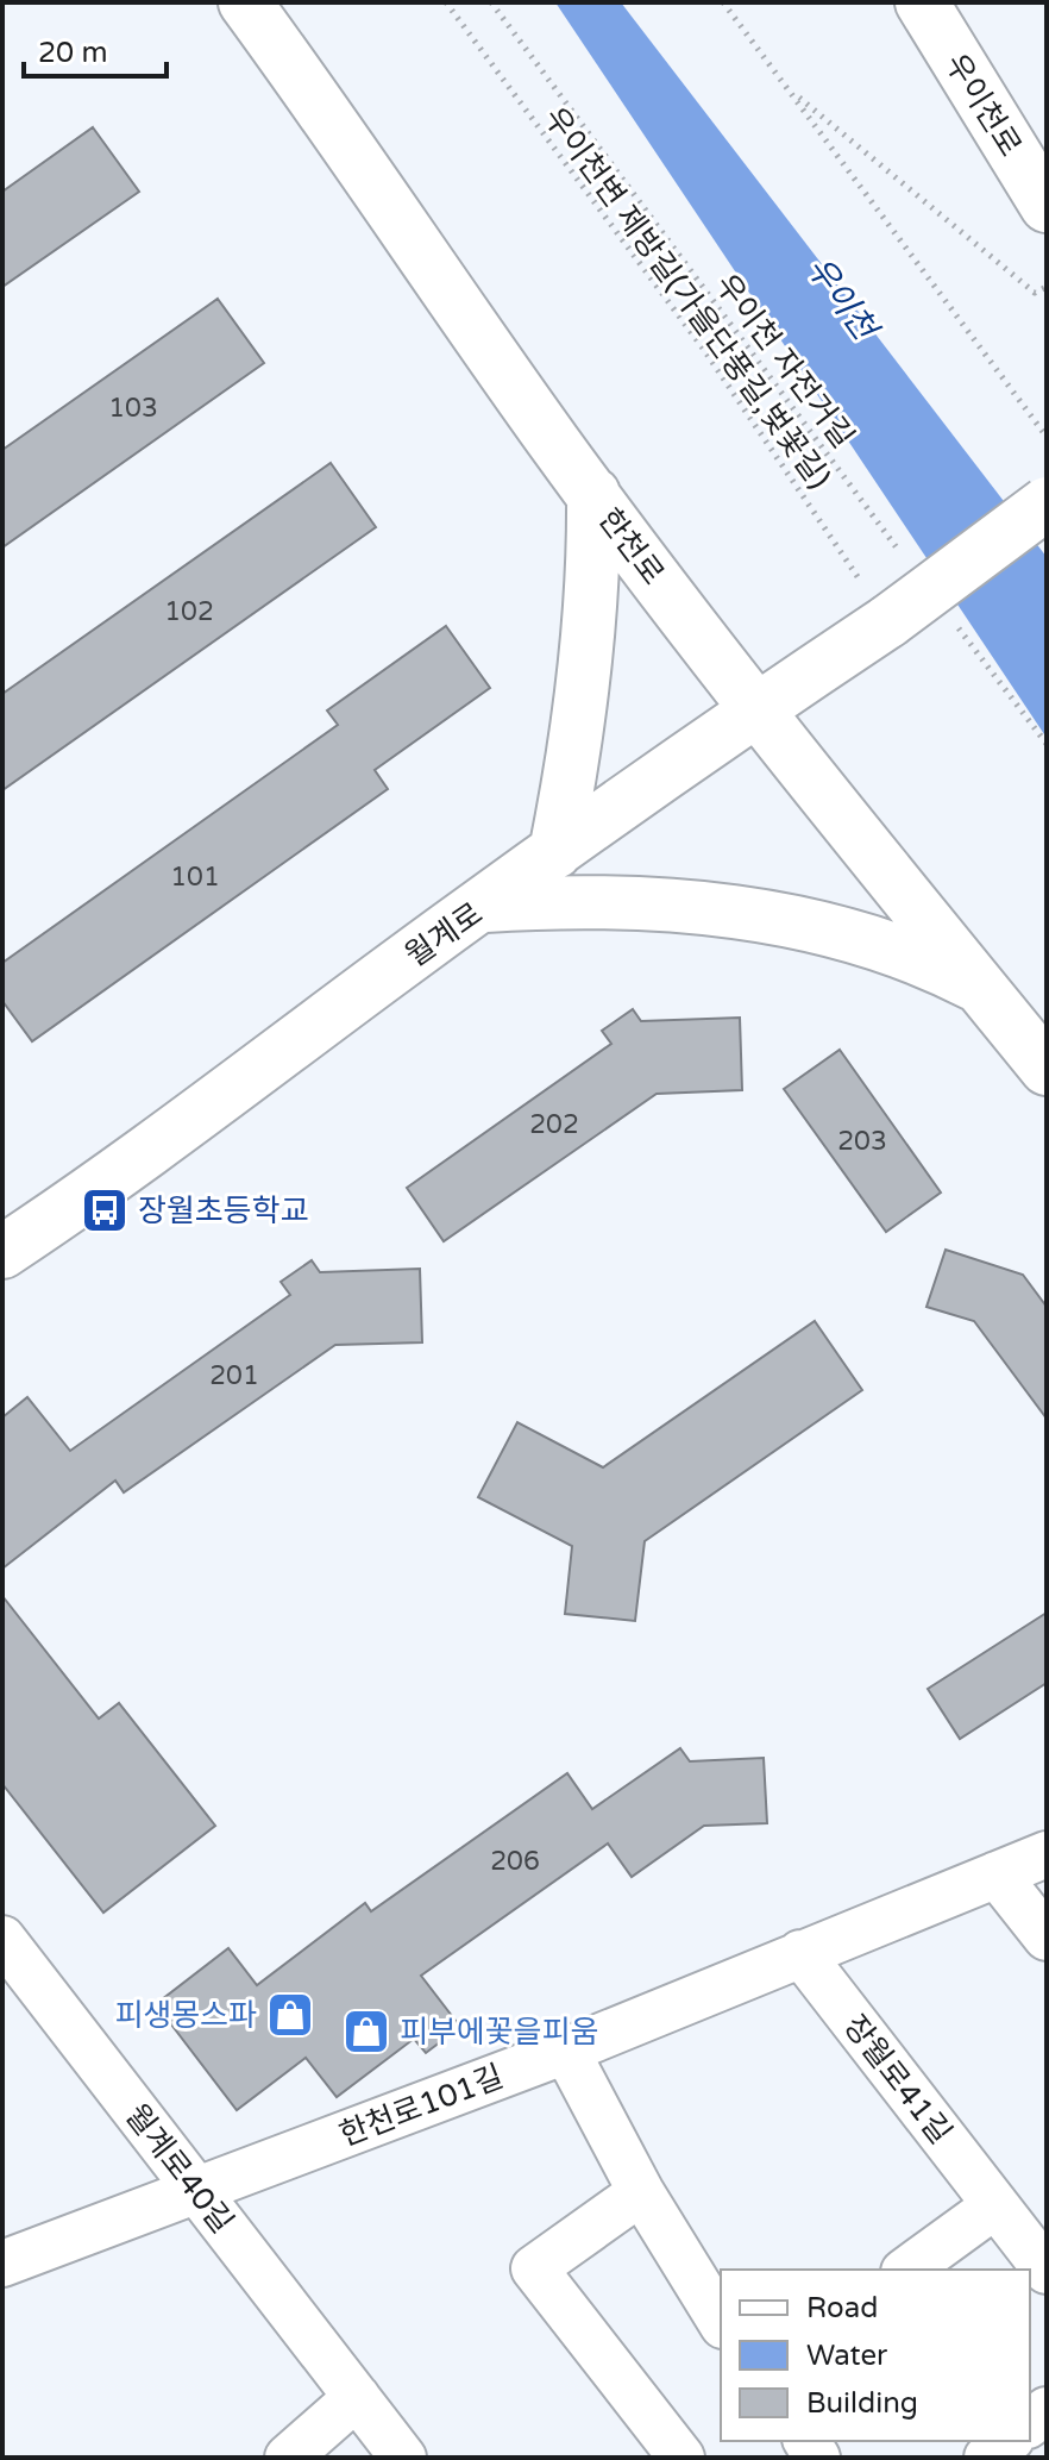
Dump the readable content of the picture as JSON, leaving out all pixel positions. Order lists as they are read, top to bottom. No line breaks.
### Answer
{"streets":{"main road":["우이천로","한천로","월계로"],"street":["장월로41길","한천로101길","월계로40길"],"path":["우이천변 제방길(가을단풍길,벚꽃길)","우이천 자전거길"]},"crossings":[["우이천변 제방길(가을단풍길,벚꽃길)","월계로"],["한천로","월계로"],["장월로41길","한천로101길"],["한천로101길","월계로40길"]],"water":["우이천"],"places":{"bus stop":["장월초등학교"],"shop":["피생몽스파","피부에꽃을피움"]},"house_numbers":["103","102","101","202","203","201","206"],"legend":["Road","Water","Building"],"scale_bar":"20 m"}
